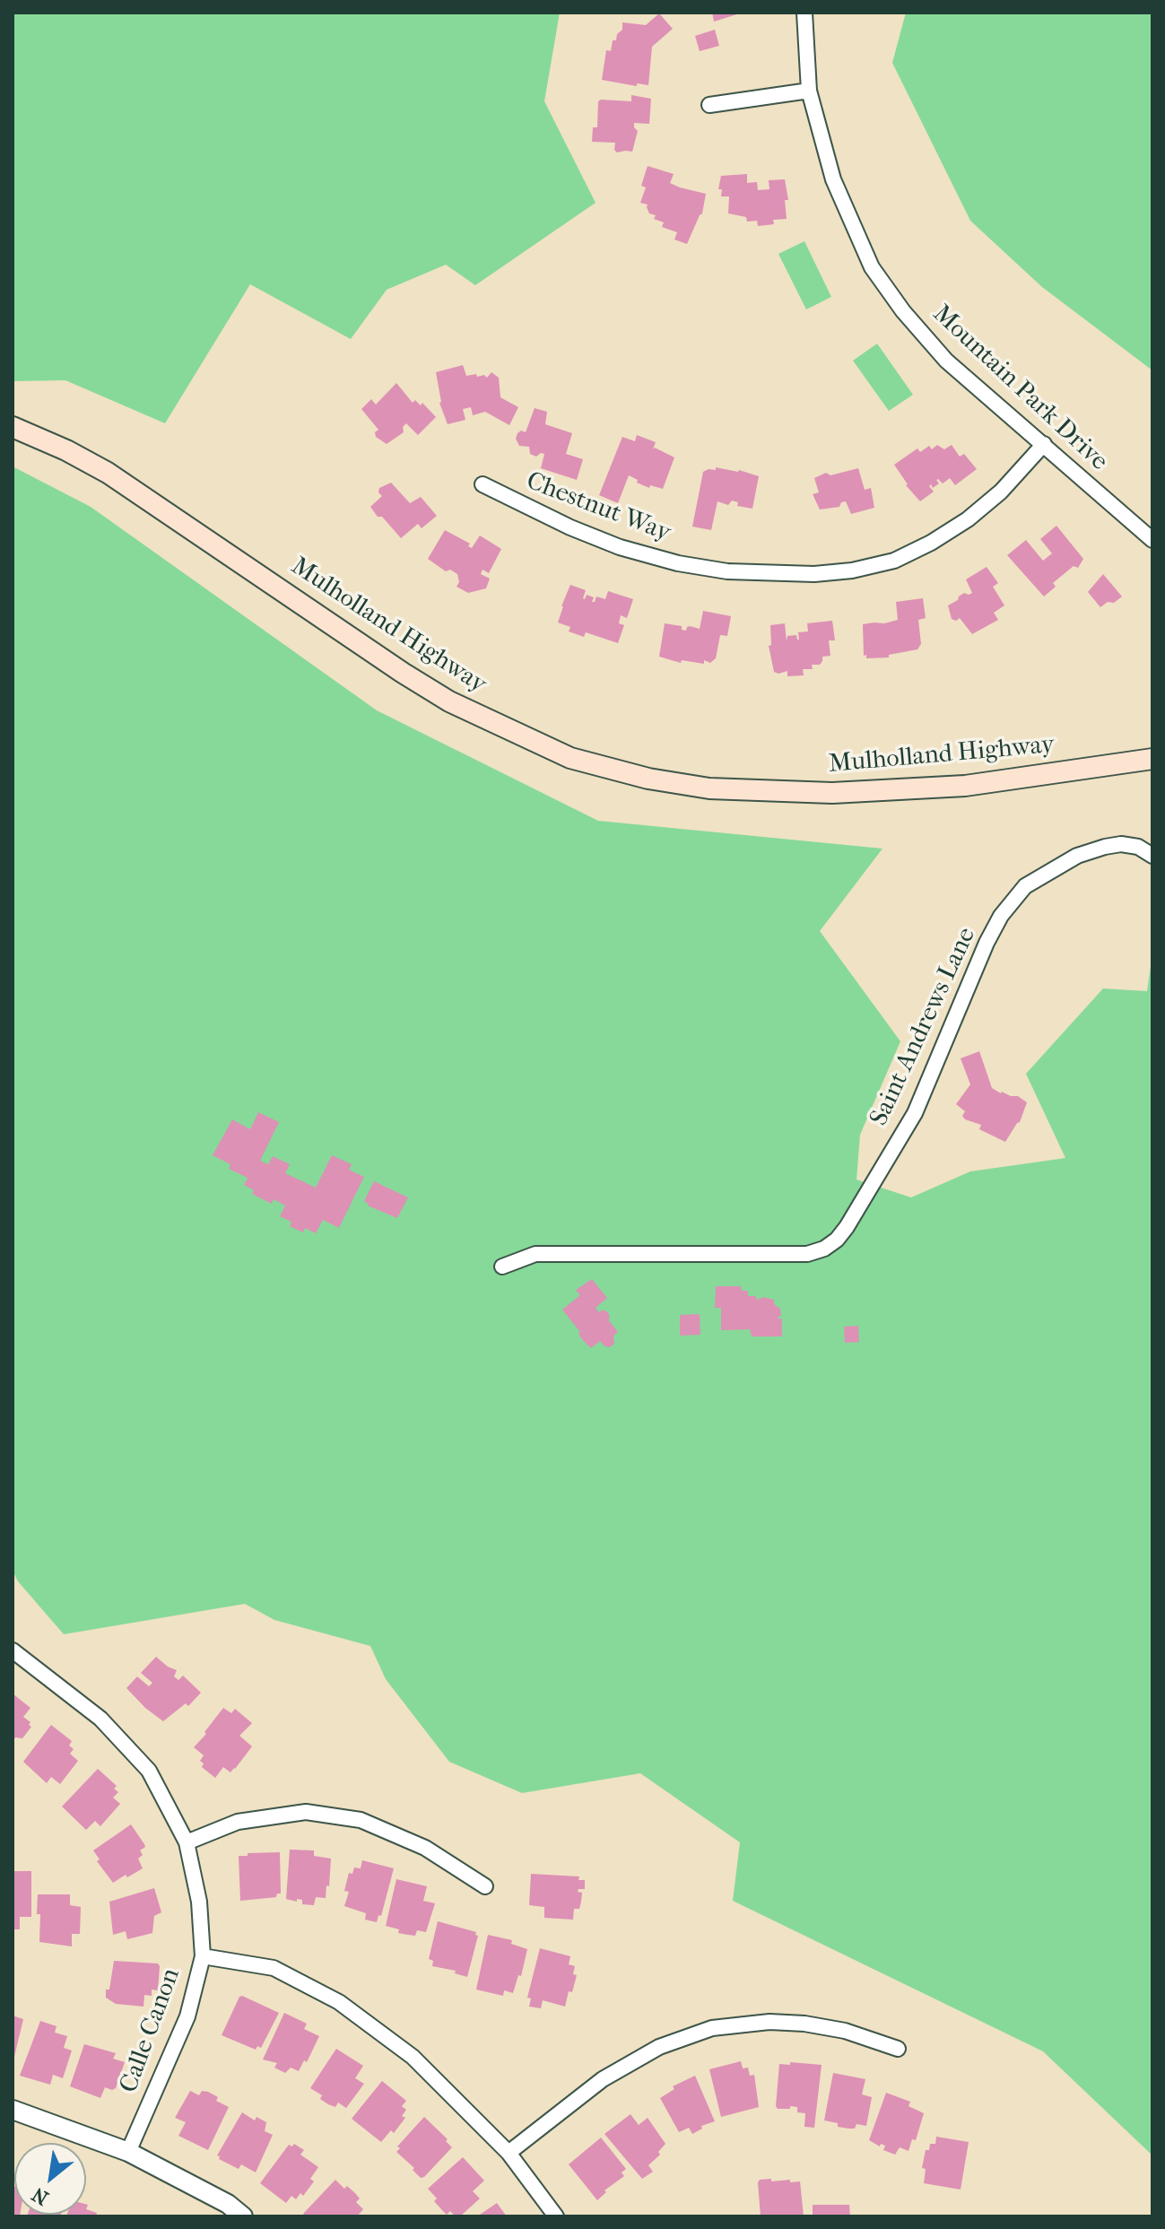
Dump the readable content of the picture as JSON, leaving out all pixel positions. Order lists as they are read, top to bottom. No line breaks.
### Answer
{"streets":{"main road":["Mulholland Highway"],"street":["Mountain Park Drive","Chestnut Way","Saint Andrews Lane","Calle Canon"]},"crossings":[["Mountain Park Drive","Chestnut Way"]],"north":"bottom left"}
